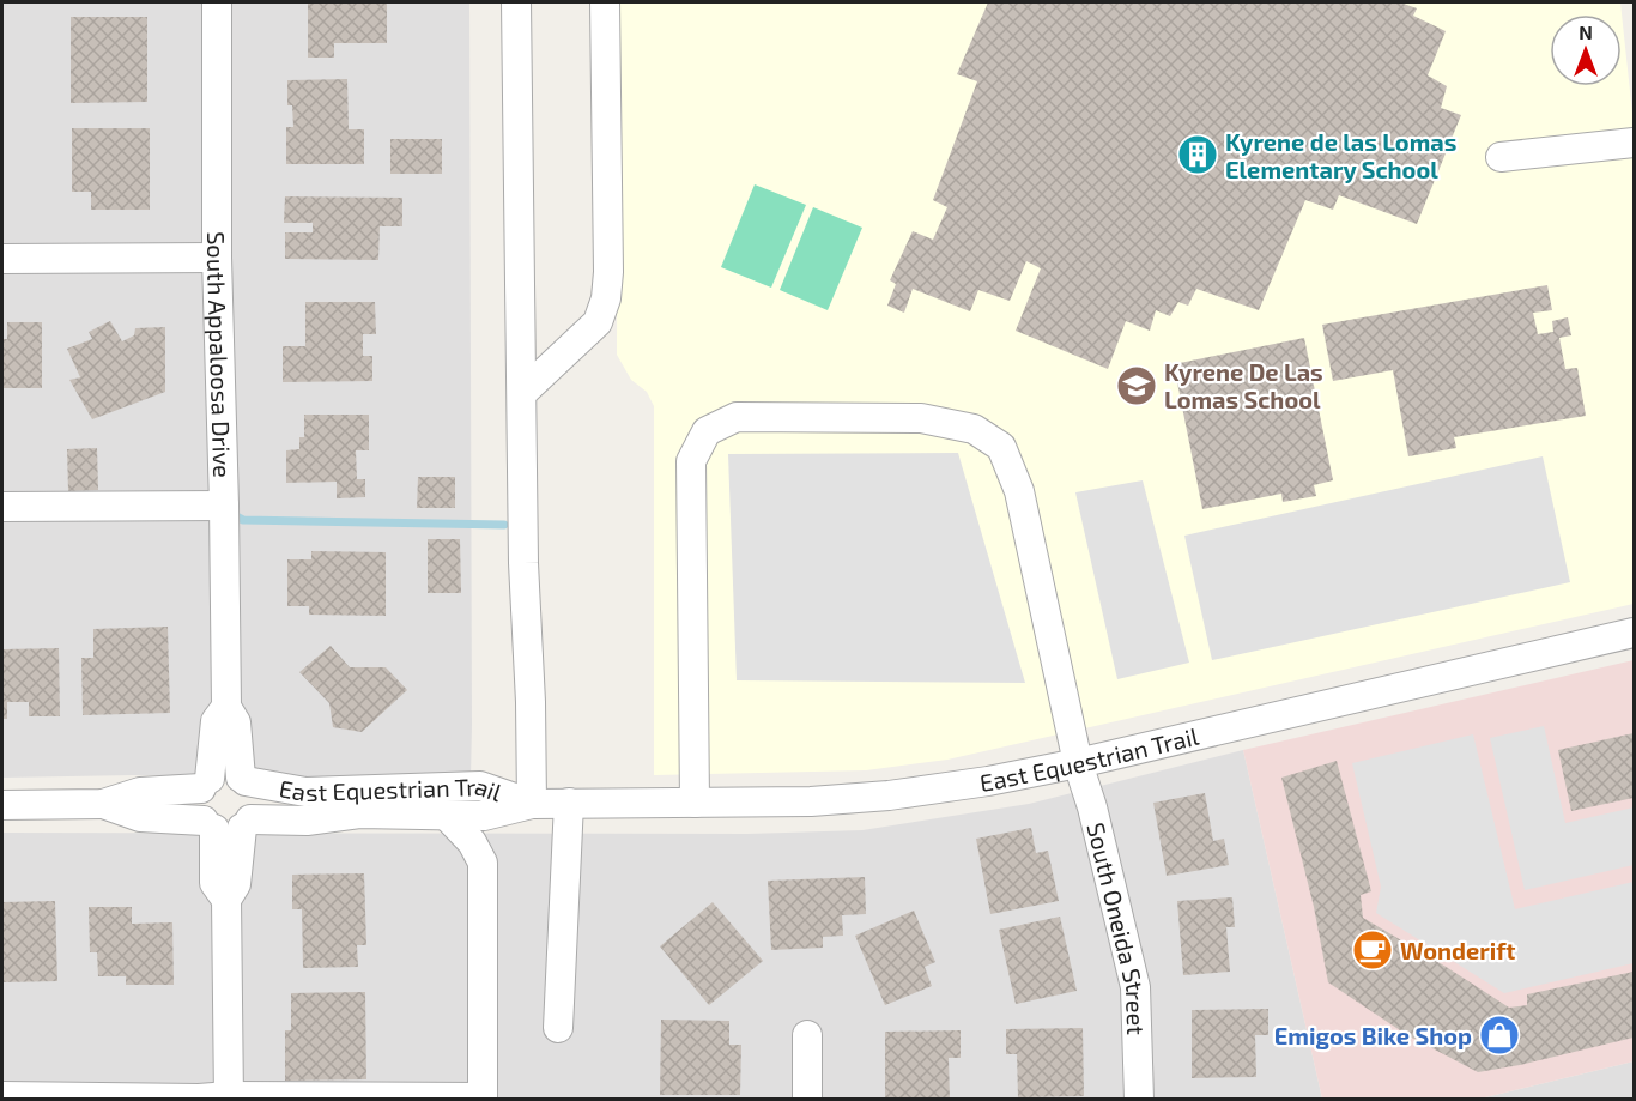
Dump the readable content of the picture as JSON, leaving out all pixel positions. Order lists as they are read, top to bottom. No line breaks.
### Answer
{"streets":{"street":["South Appaloosa Drive","East Equestrian Trail","South Oneida Street"]},"crossings":[["South Appaloosa Drive","East Equestrian Trail"],["East Equestrian Trail","South Oneida Street"]],"places":{"building":["Kyrene de las Lomas Elementary School"],"school or university":["Kyrene De Las Lomas School"],"cafe":["Wonderift"],"shop":["Emigos Bike Shop"]},"north":"top"}
